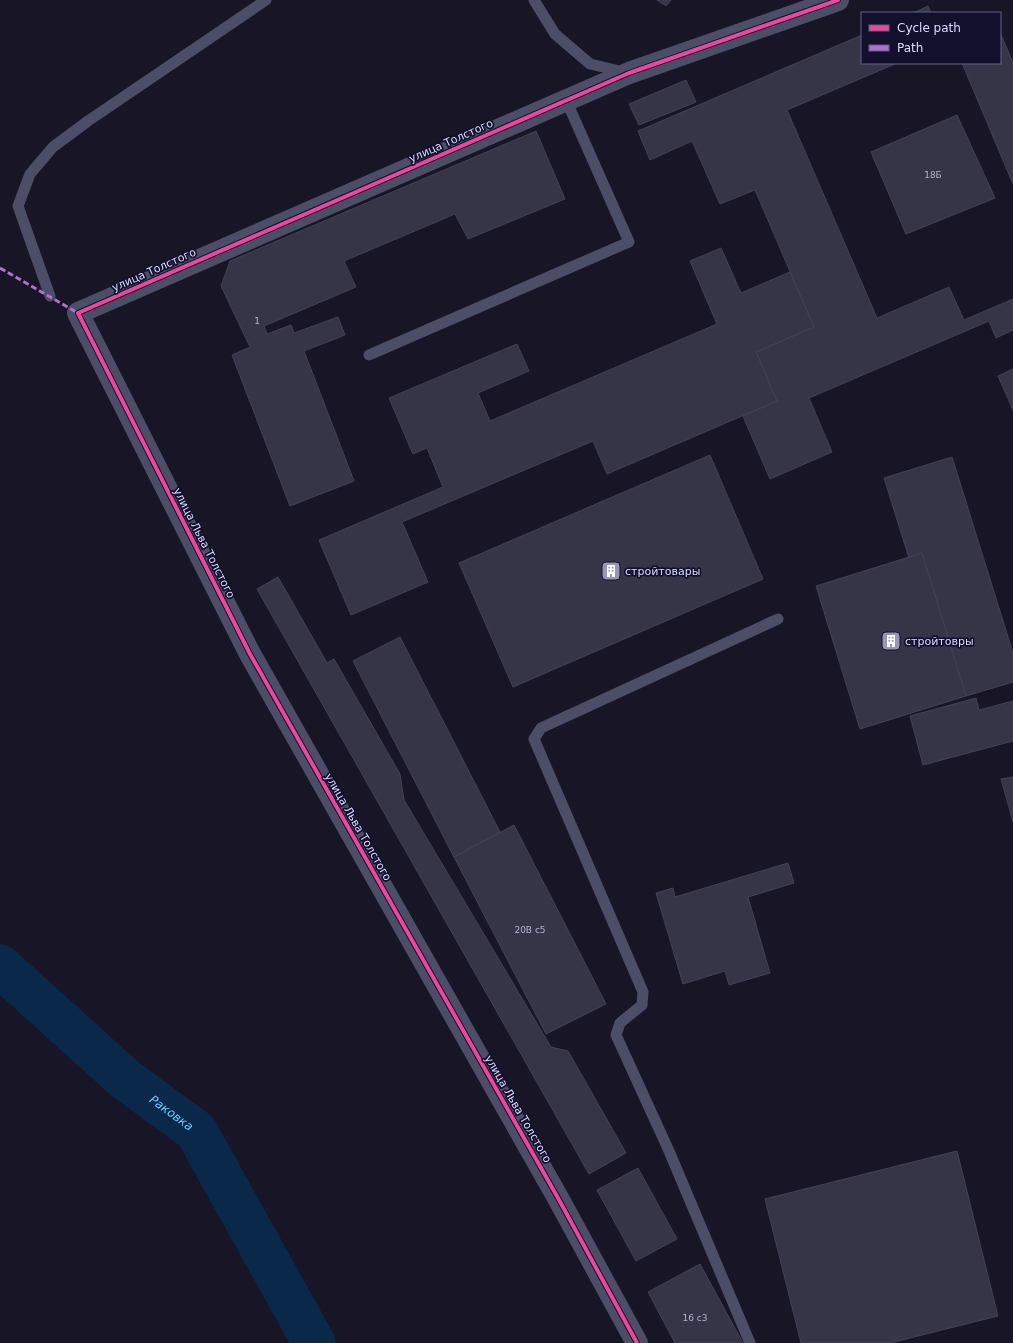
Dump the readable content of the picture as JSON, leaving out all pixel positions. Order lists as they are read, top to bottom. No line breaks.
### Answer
{"streets":{"street":["улица Толстого","улица Льва Толстого"]},"crossings":[["улица Толстого","улица Льва Толстого"]],"water":["Раковка"],"places":{"building":["стройтовары","стройтовры"]},"house_numbers":["18Б","1","20В с5","16 с3"],"legend":["Cycle path","Path"]}
